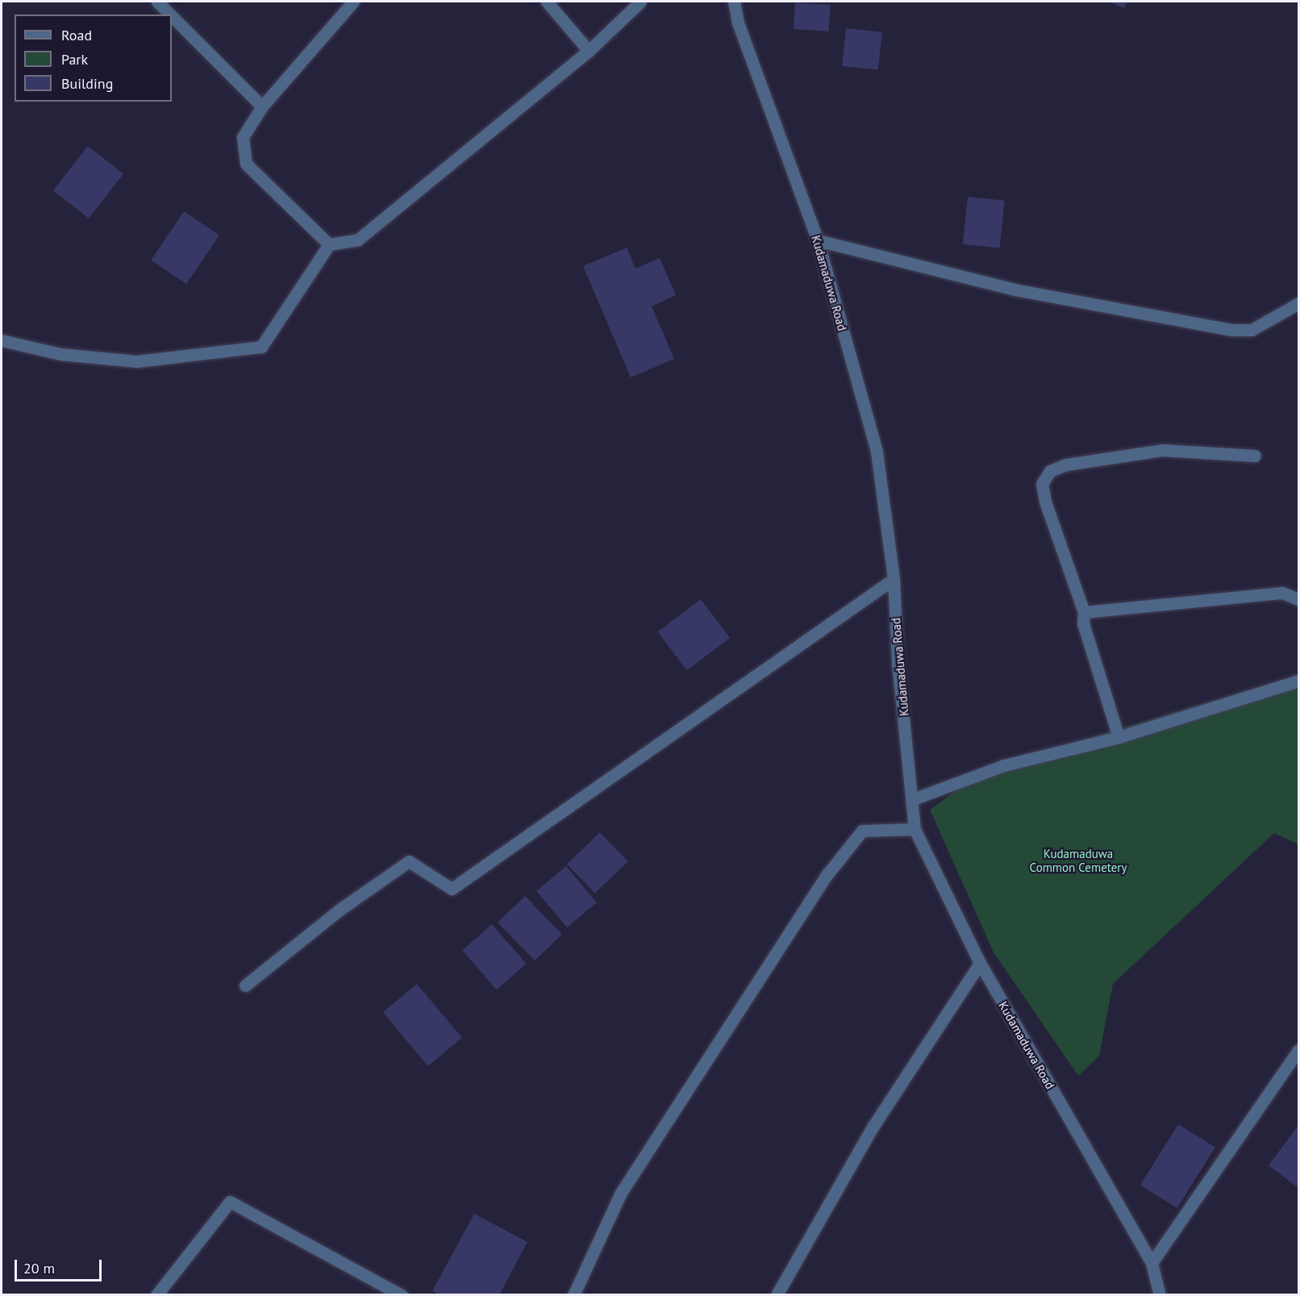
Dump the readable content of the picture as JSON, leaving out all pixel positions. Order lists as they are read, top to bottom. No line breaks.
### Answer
{"streets":{"street":["Kudamaduwa Road"]},"parks":["Kudamaduwa Common Cemetery"],"legend":["Road","Park","Building"],"scale_bar":"20 m"}
